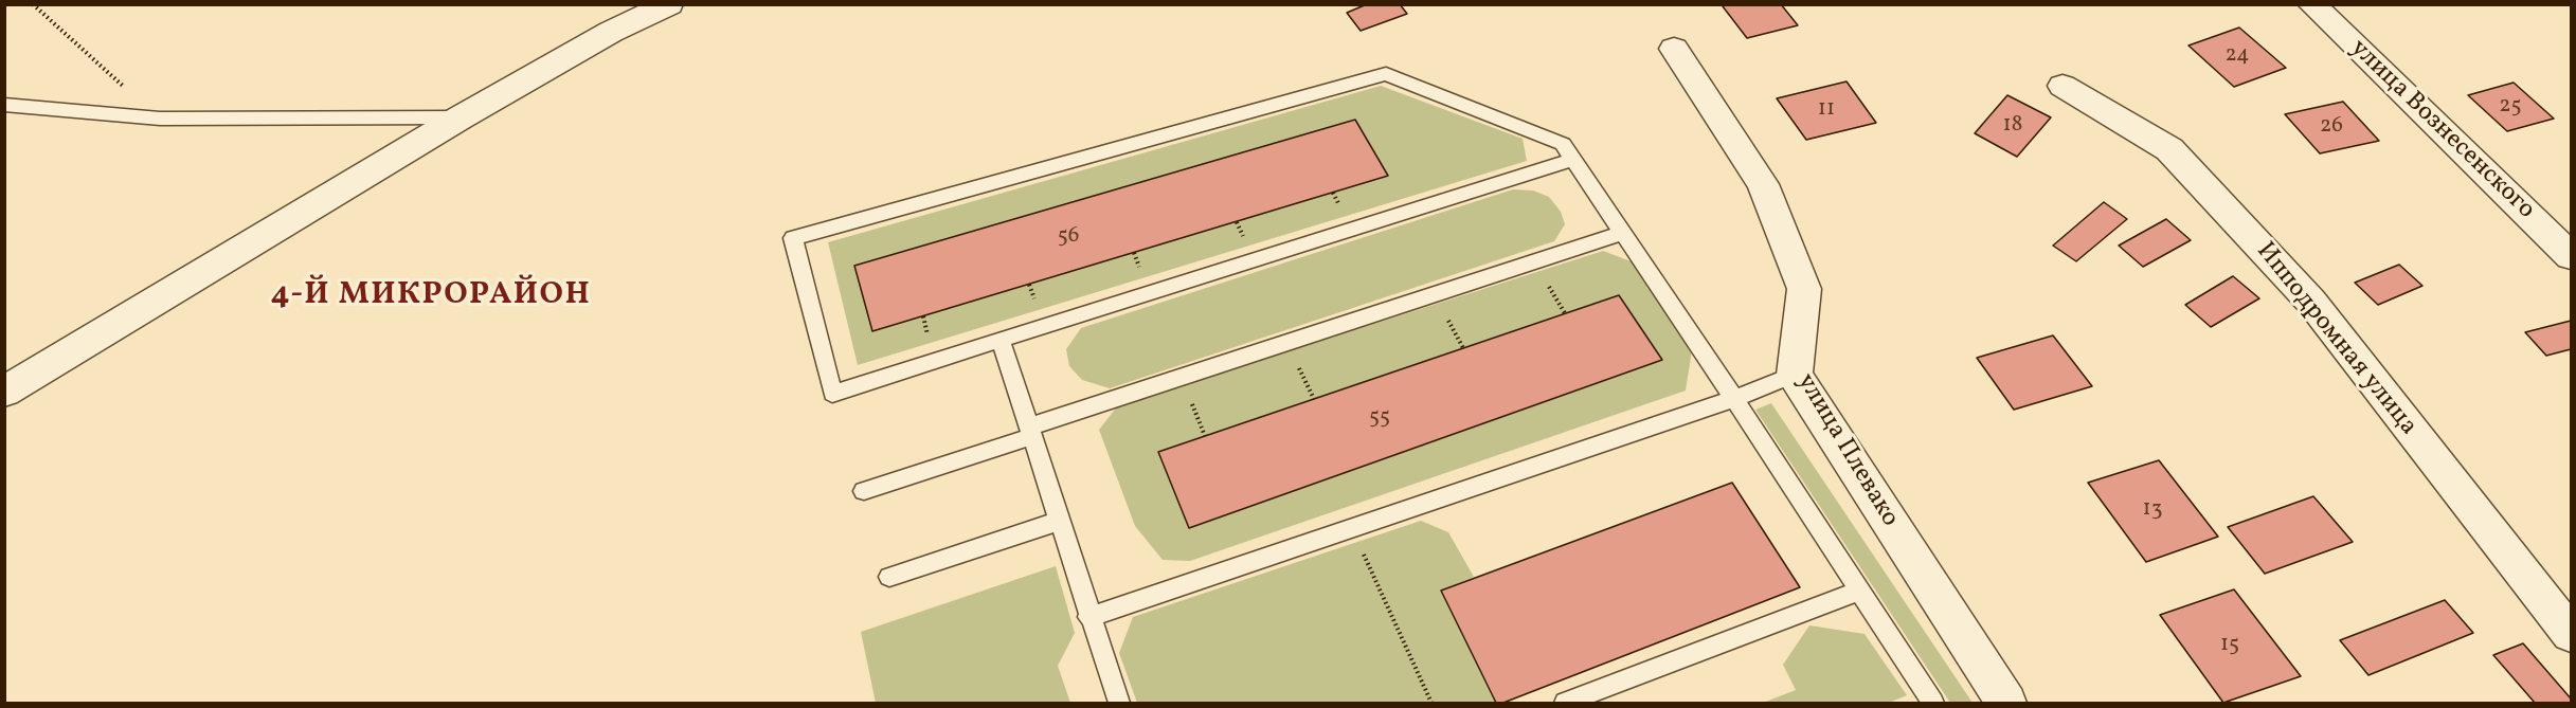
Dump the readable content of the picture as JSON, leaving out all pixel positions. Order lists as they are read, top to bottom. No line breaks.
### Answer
{"streets":{"street":["улица Вознесенского","Ипподромная улица","улица Плевако"]},"districts":["4-Й МИКРОРАЙОН"],"house_numbers":["24","25","11","18","26","56","55","13","15"]}
